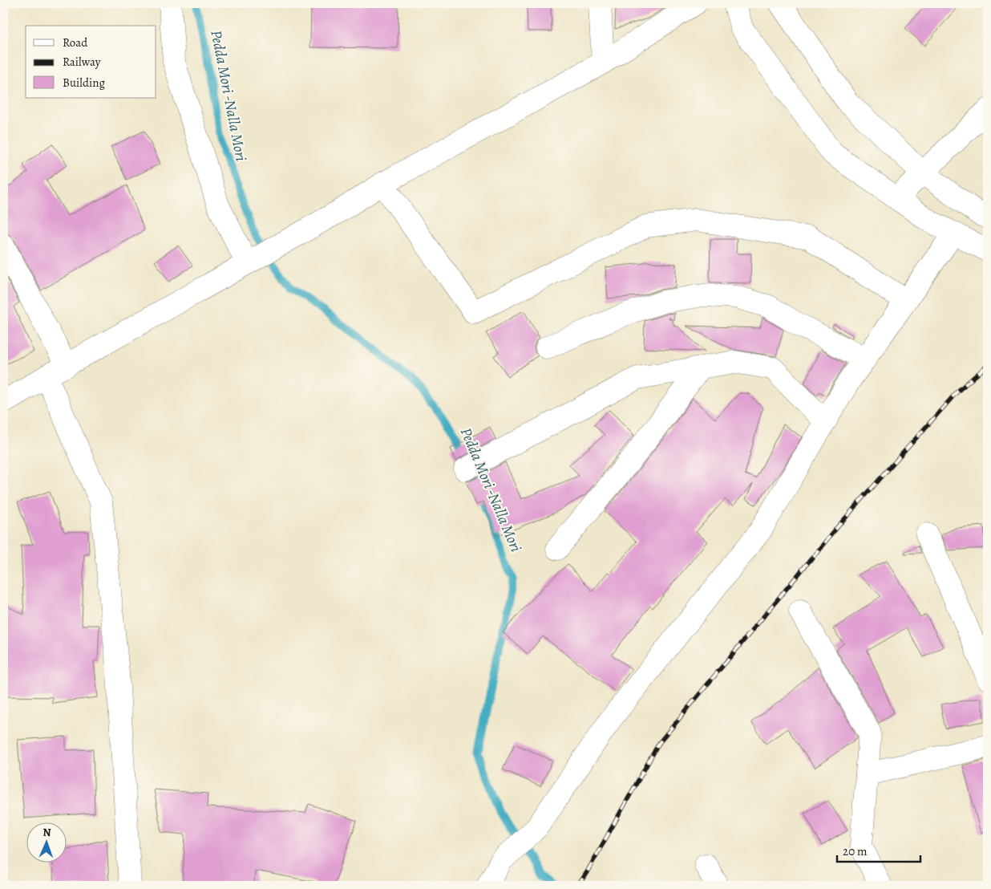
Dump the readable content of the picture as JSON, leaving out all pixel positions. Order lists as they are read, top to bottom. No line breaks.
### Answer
{"water":["Pedda Mori -Nalla Mori"],"legend":["Road","Railway","Building"],"scale_bar":"20 m","north":"top"}
